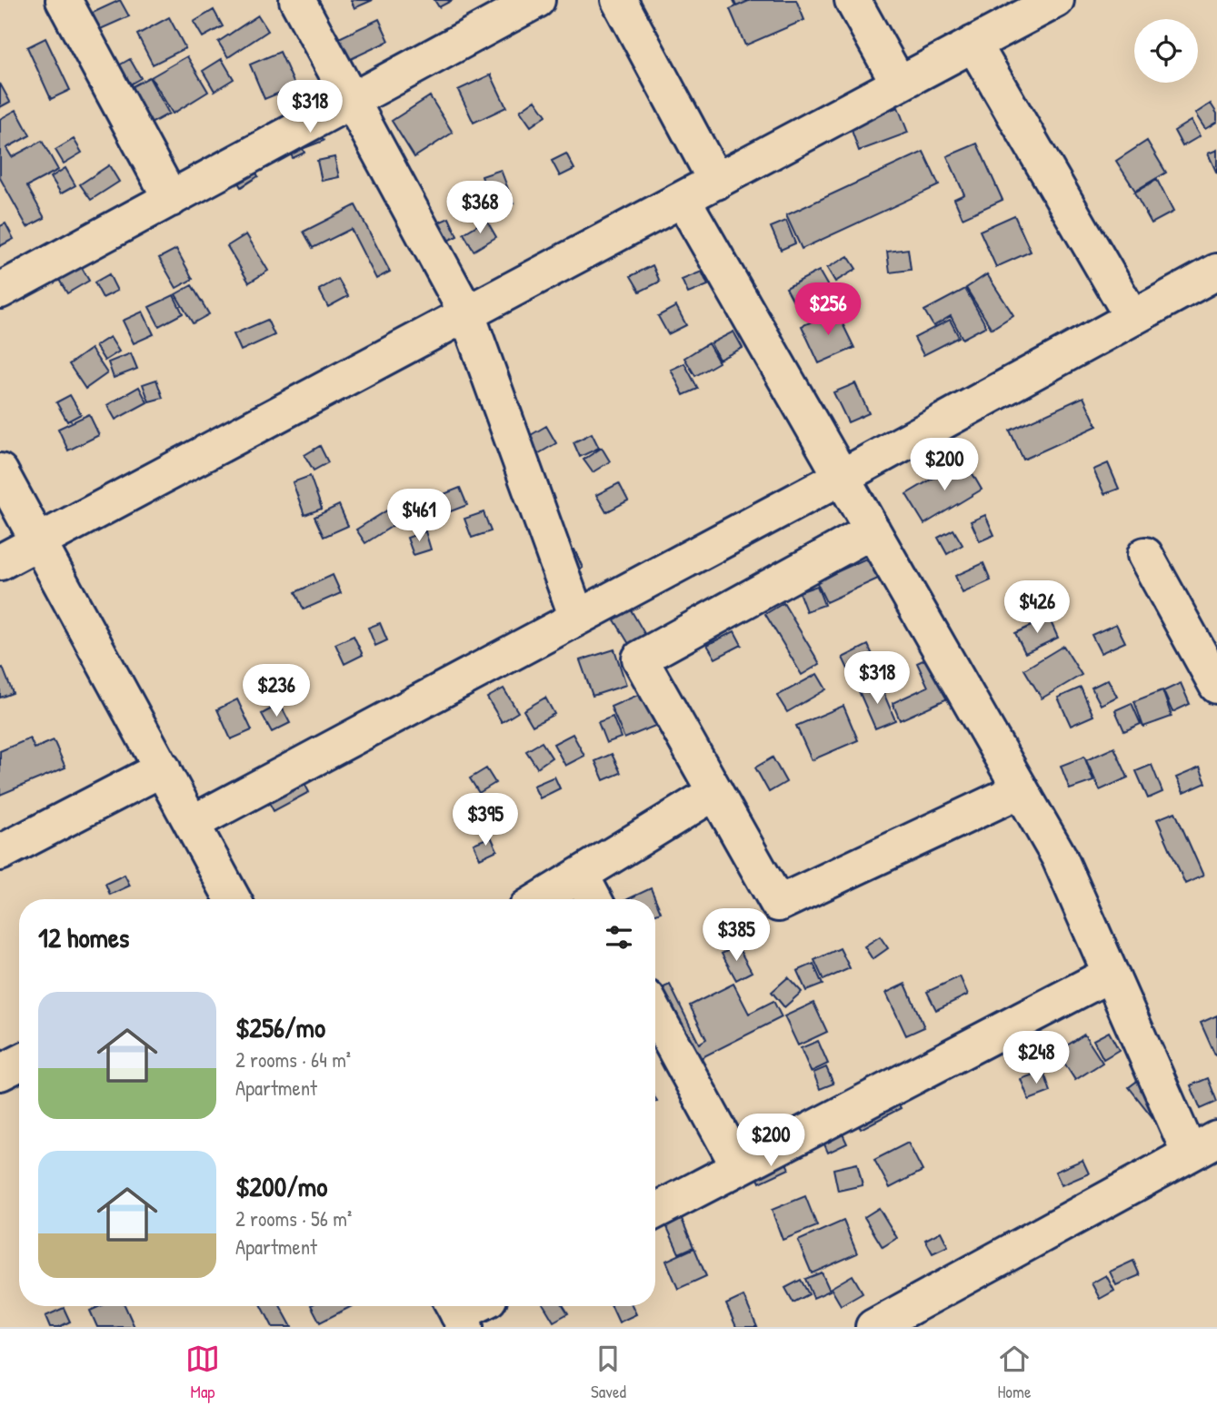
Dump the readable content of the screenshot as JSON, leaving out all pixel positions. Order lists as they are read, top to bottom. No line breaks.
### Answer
{"page":{"price":["$318","$368","$256","$200","$461","$426","$318","$236","$395","$385","$248","$200"],"heading":"12 homes","list":[{"name":"$256/mo","note":"2 rooms · 64 m² · Apartment"},{"name":"$200/mo","note":"2 rooms · 56 m² · Apartment"}],"tabs":["Map","Saved","Home"]}}
